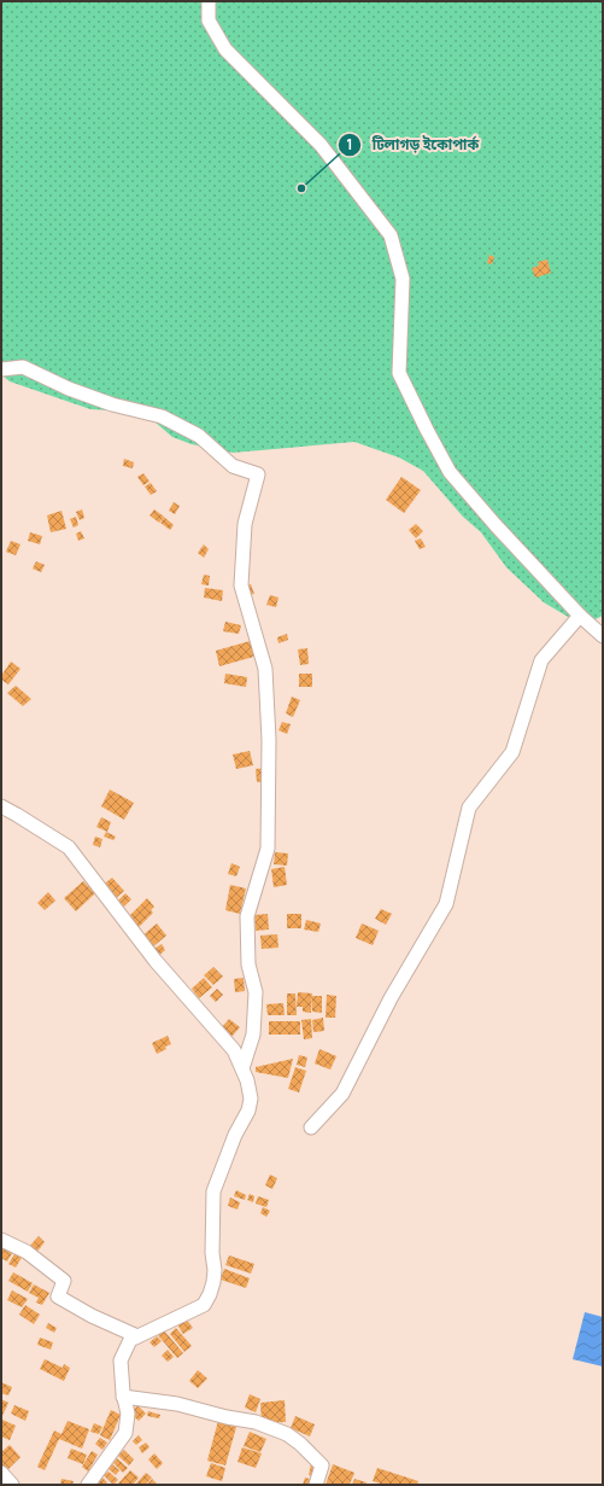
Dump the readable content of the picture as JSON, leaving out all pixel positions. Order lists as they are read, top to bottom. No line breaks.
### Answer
{"places":["টিলাগড় ইকোপার্ক"]}
